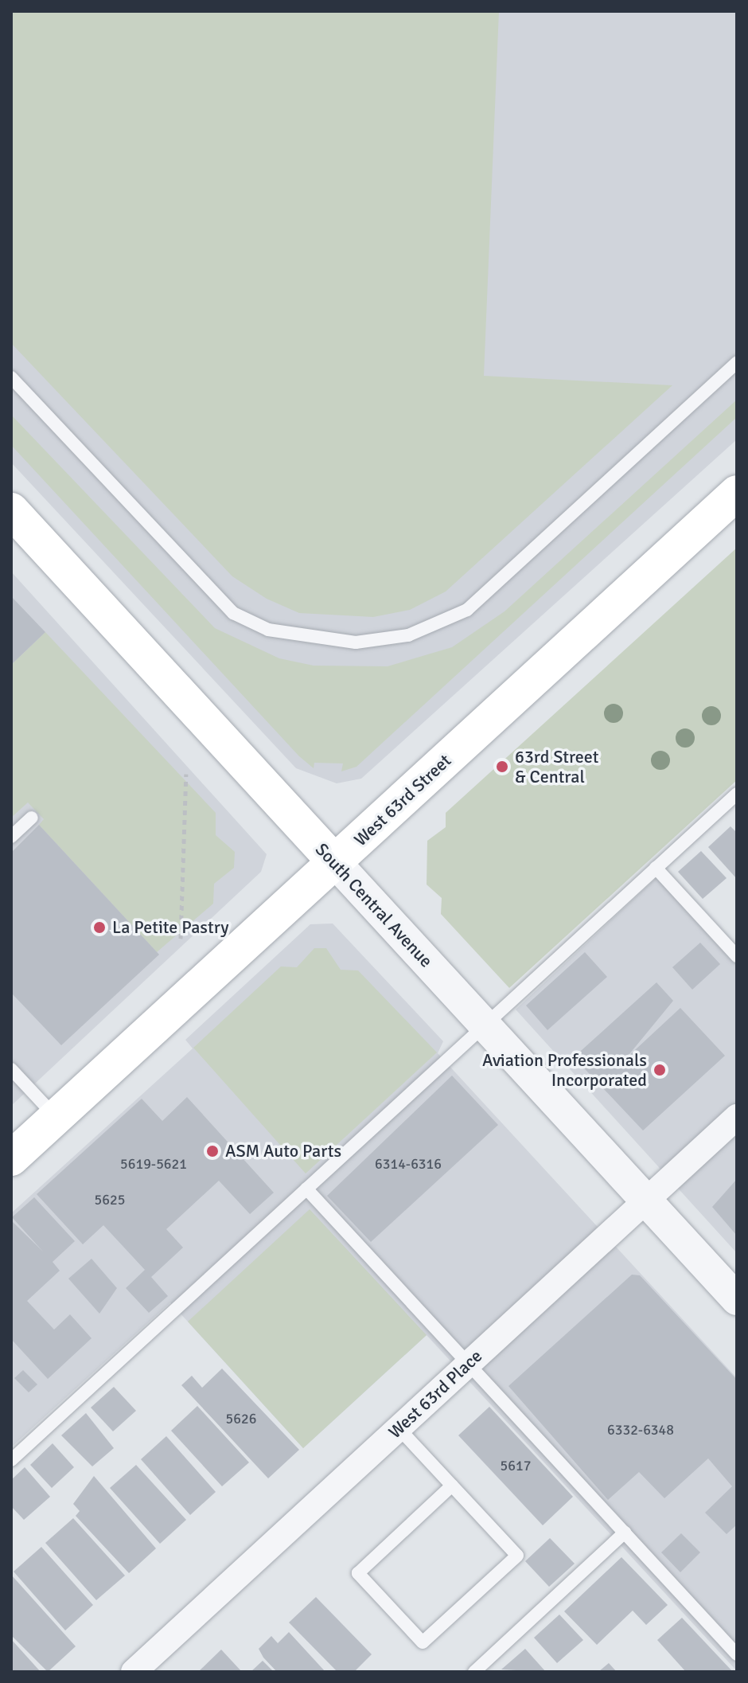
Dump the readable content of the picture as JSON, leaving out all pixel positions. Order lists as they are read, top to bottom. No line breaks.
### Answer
{"streets":{"main road":["West 63rd Street","South Central Avenue"],"street":["West 63rd Place"]},"crossings":[["West 63rd Street","South Central Avenue"],["South Central Avenue","West 63rd Place"]],"places":["63rd Street & Central","La Petite Pastry","Aviation Professionals Incorporated","ASM Auto Parts"],"house_numbers":["5619-5621","6314-6316","5625","5626","6332-6348","5617"]}
